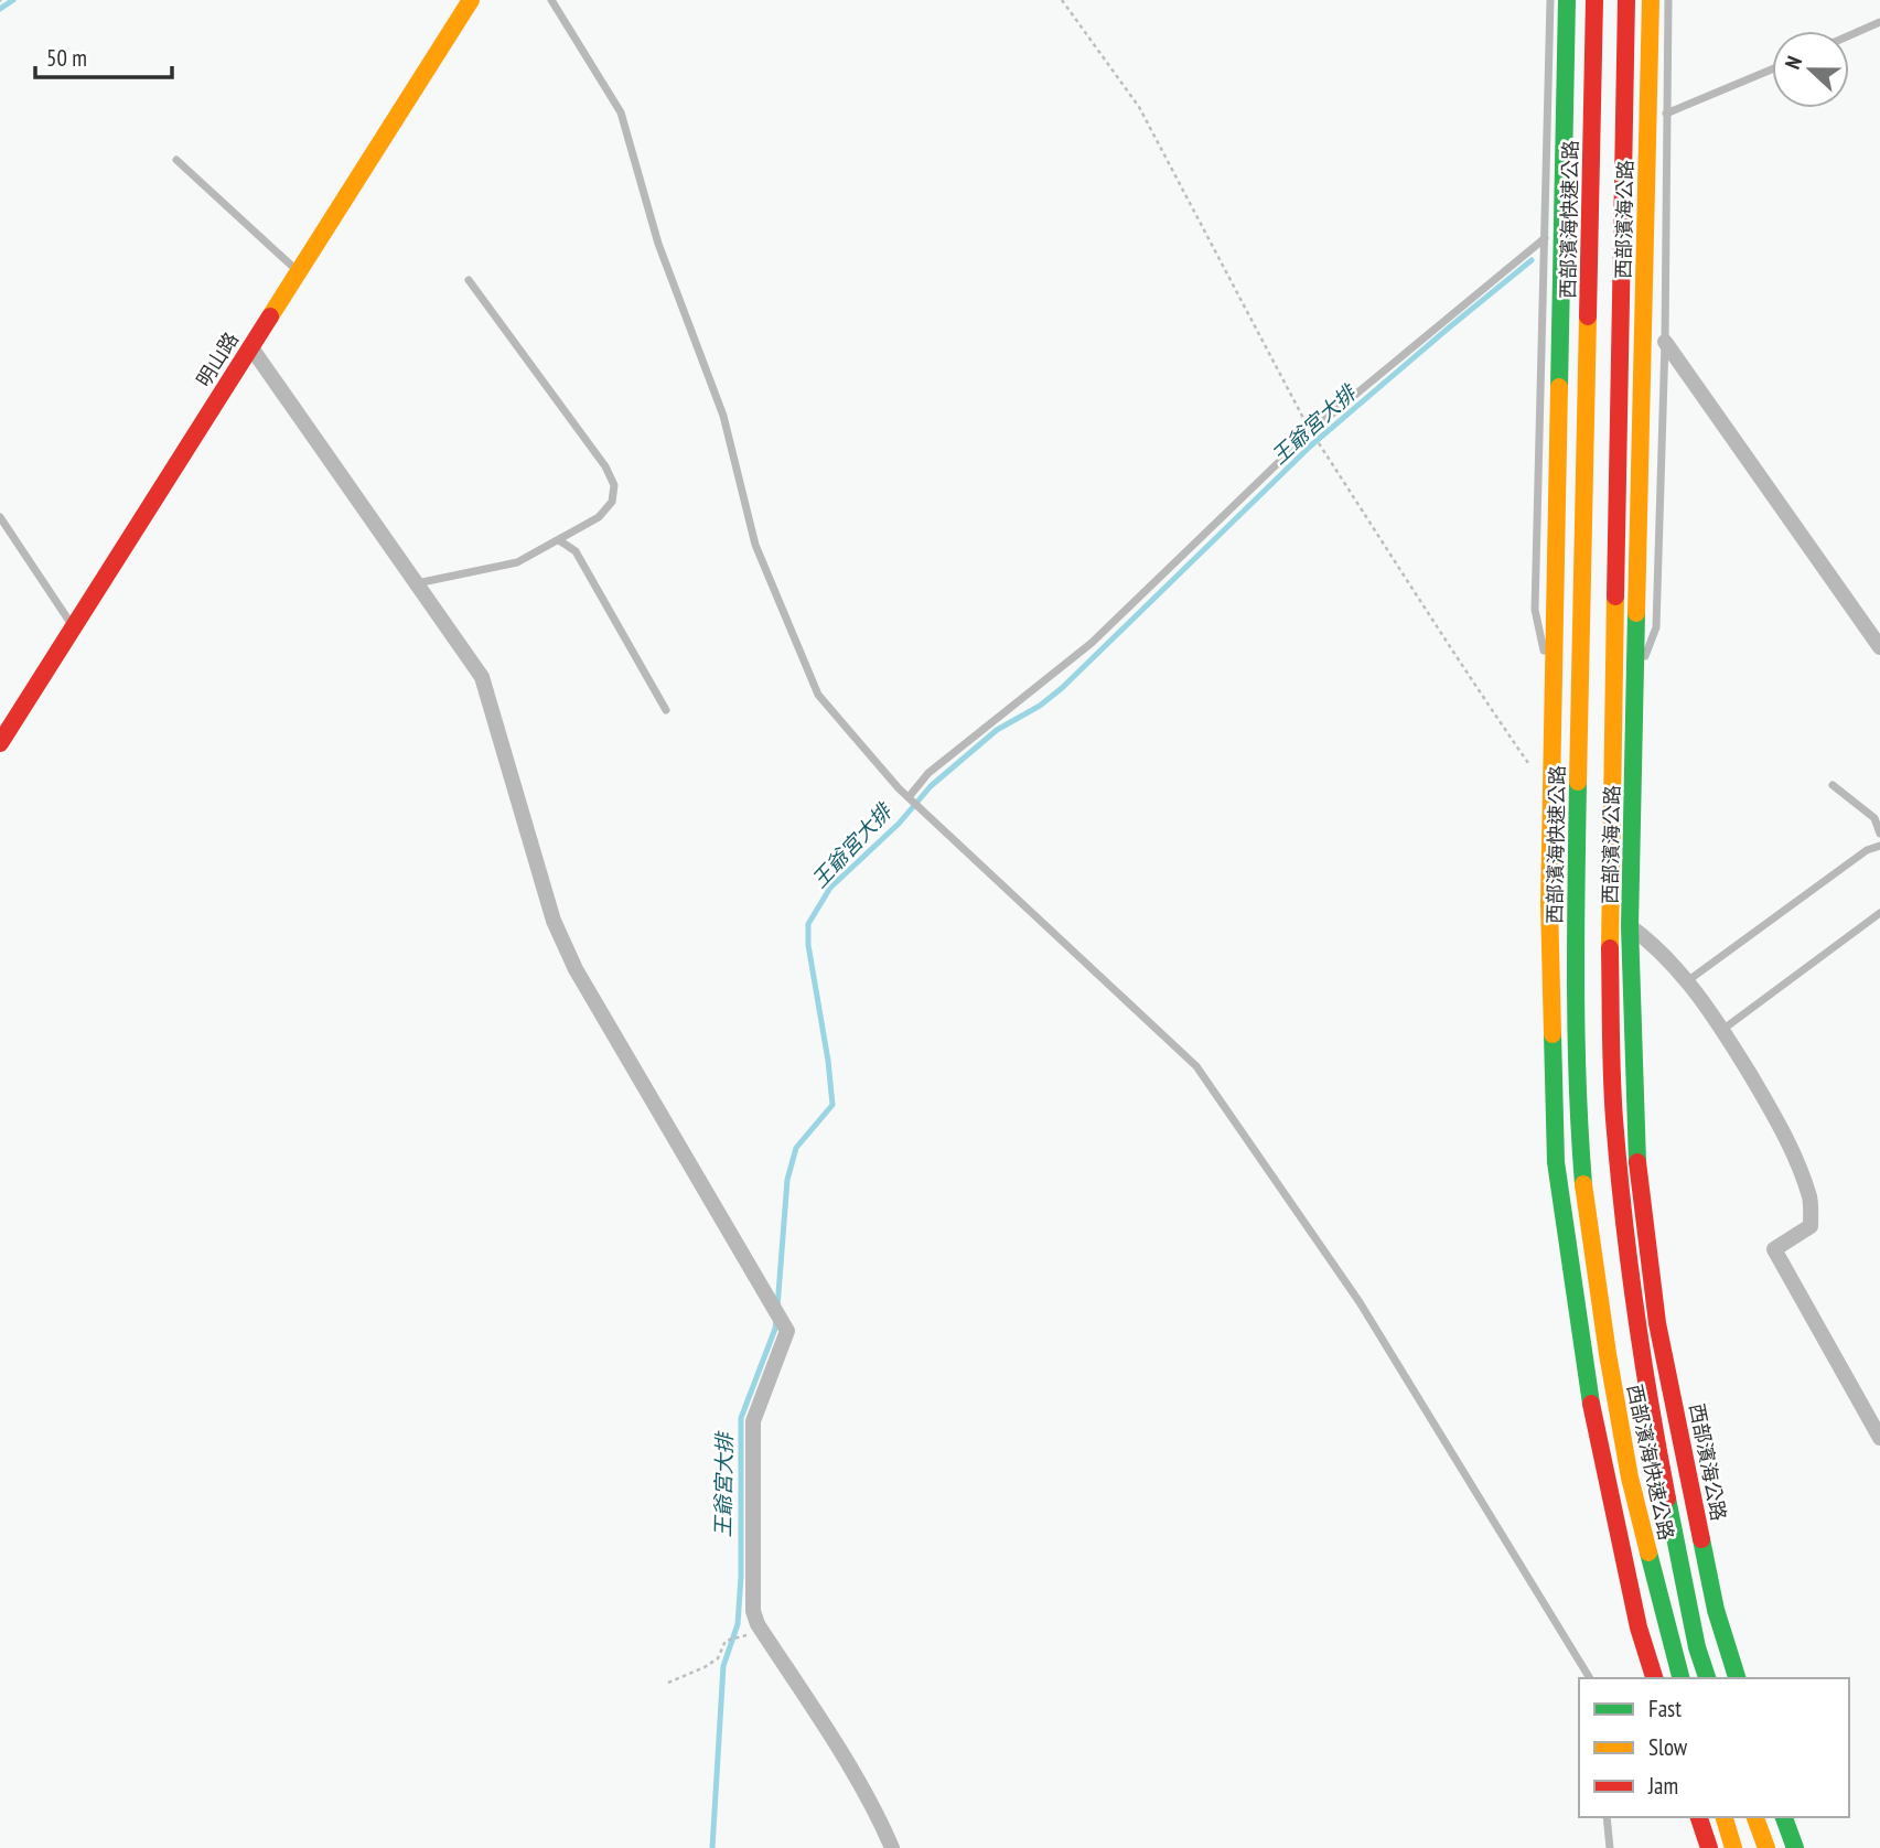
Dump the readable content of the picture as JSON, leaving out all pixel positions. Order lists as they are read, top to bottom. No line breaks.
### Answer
{"streets":{"main road":["西部濱海快速公路","西部濱海公路","明山路"]},"water":["王爺宮大排"],"legend":["Fast","Slow","Jam"],"scale_bar":"50 m","north":"left"}
